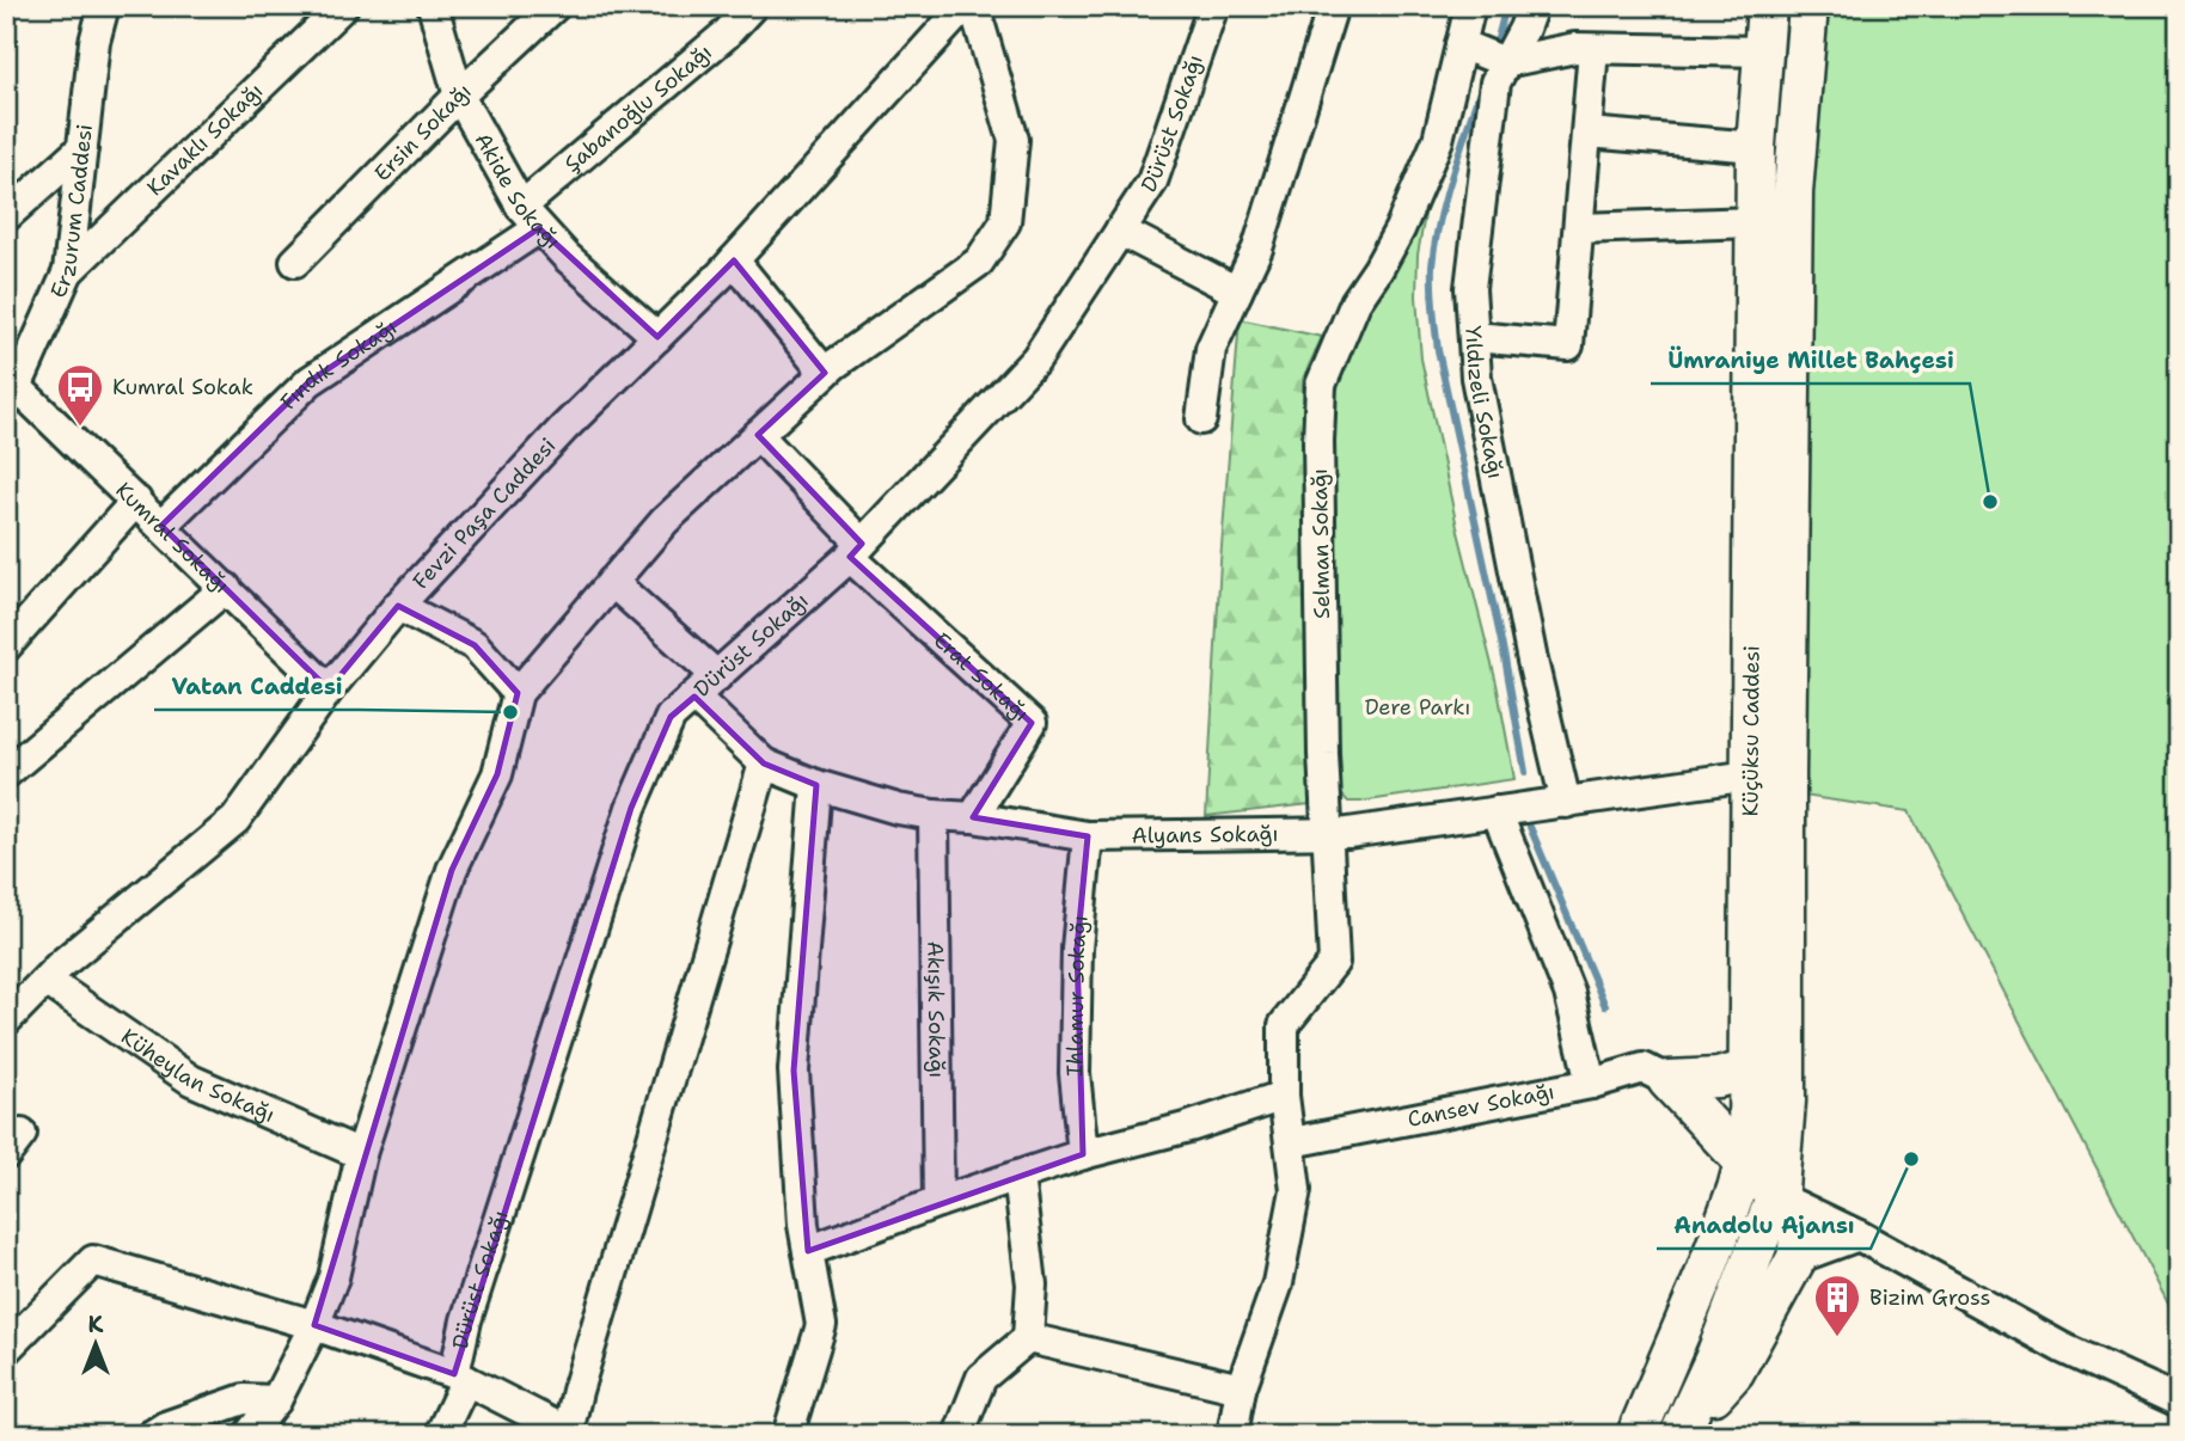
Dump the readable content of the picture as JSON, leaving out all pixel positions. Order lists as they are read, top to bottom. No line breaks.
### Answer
{"streets":{"main road":["Küçüksu Caddesi"],"street":["Şabanoğlu Sokağı","Dürüst Sokağı","Ersin Sokağı","Kavaklı Sokağı","Akide Sokağı","Erzurum Caddesi","Fındık Sokağı","Yıldızeli Sokağı","Fevzi Paşa Caddesi","Kumral Sokağı","Selman Sokağı","Erat Sokağı","Alyans Sokağı","Ihlamur Sokağı","Akışık Sokağı","Küheylan Sokağı","Cansev Sokağı"]},"crossings":[["Şabanoğlu Sokağı","Akide Sokağı"],["Şabanoğlu Sokağı","Fındık Sokağı"],["Dürüst Sokağı","Erat Sokağı"],["Dürüst Sokağı","Alyans Sokağı"],["Ersin Sokağı","Akide Sokağı"],["Kavaklı Sokağı","Erzurum Caddesi"],["Akide Sokağı","Fındık Sokağı"],["Akide Sokağı","Fevzi Paşa Caddesi"],["Erzurum Caddesi","Kumral Sokağı"],["Fındık Sokağı","Kumral Sokağı"],["Yıldızeli Sokağı","Alyans Sokağı"],["Fevzi Paşa Caddesi","Kumral Sokağı"],["Fevzi Paşa Caddesi","Küheylan Sokağı"],["Selman Sokağı","Alyans Sokağı"],["Selman Sokağı","Cansev Sokağı"],["Erat Sokağı","Alyans Sokağı"],["Küçüksu Caddesi","Alyans Sokağı"],["Alyans Sokağı","Ihlamur Sokağı"],["Alyans Sokağı","Akışık Sokağı"]],"parks":["Dere Parkı"],"places":{"bus stop":["Kumral Sokak"],"other":["Ümraniye Millet Bahçesi","Vatan Caddesi","Anadolu Ajansı"],"building":["Bizim Gross"]},"north":"top"}
